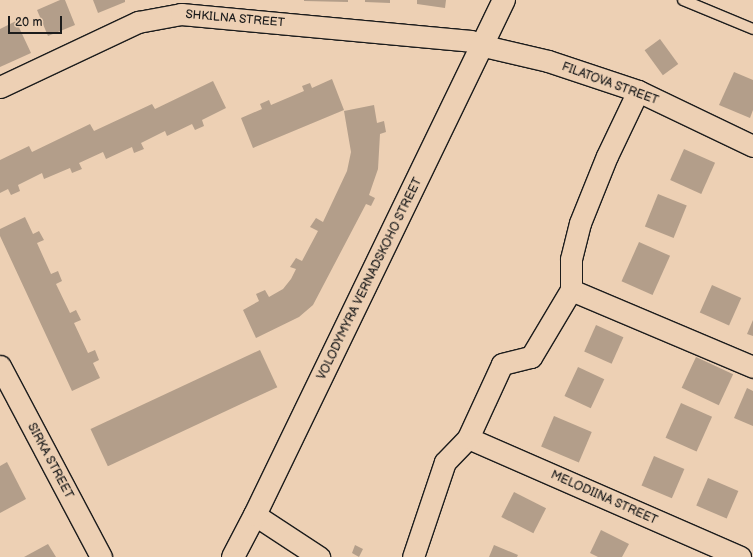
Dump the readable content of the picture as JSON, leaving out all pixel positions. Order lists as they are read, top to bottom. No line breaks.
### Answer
{"streets":{"street":["SHKILNA STREET","FILATOVA STREET","VOLODYMYRA VERNADSKOHO STREET","SIRKA STREET","MELODIINA STREET"]},"crossings":[["SHKILNA STREET","FILATOVA STREET"],["SHKILNA STREET","VOLODYMYRA VERNADSKOHO STREET"],["FILATOVA STREET","VOLODYMYRA VERNADSKOHO STREET"]],"scale_bar":"20 m"}
